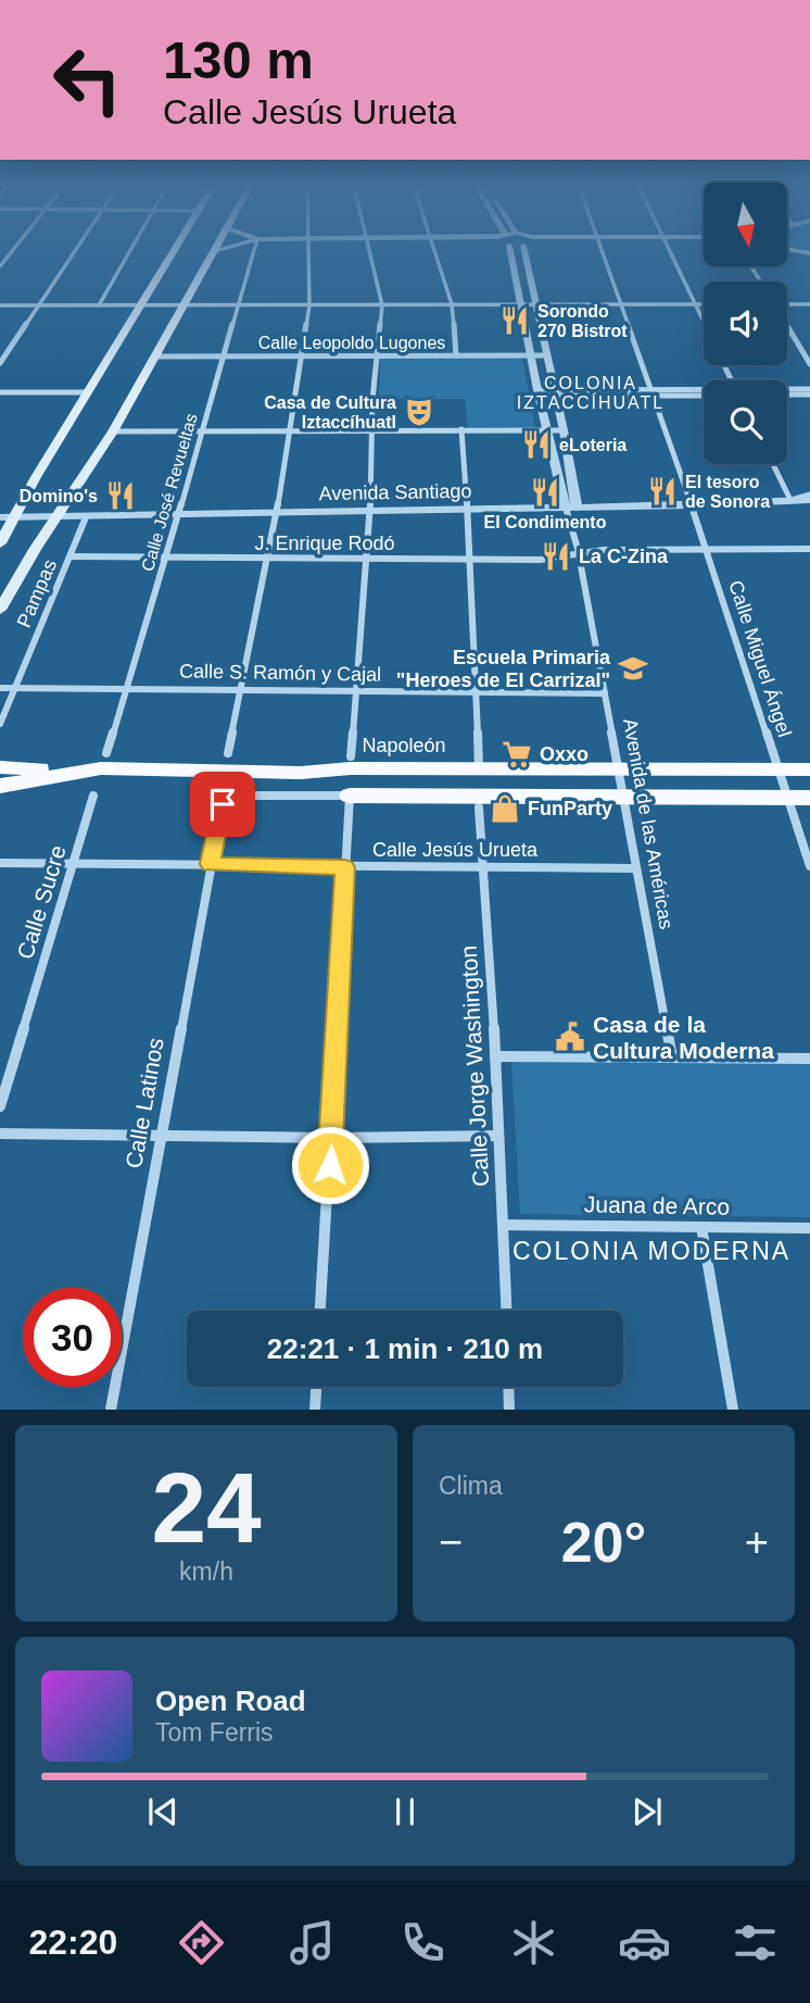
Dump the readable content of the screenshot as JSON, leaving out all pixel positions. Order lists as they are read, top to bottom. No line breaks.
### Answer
{"streets":{"main road":["Napoleón"],"street":["Calle Leopoldo Lugones","Calle José Revueltas","Avenida Santiago","J. Enrique Rodó","Pampas","Calle Miguel Ángel","Calle S. Ramón y Cajal","Avenida de las Américas","Calle Jesús Urueta","Calle Sucre","Calle Jorge Washington","Calle Latinos","Juana de Arco"]},"crossings":[["Calle Leopoldo Lugones","Calle José Revueltas"],["Calle José Revueltas","Avenida Santiago"],["Calle José Revueltas","J. Enrique Rodó"],["Calle José Revueltas","Calle S. Ramón y Cajal"],["Calle José Revueltas","Napoleón"],["Avenida Santiago","Pampas"],["Avenida Santiago","Calle Miguel Ángel"],["Avenida Santiago","Avenida de las Américas"],["J. Enrique Rodó","Pampas"],["J. Enrique Rodó","Calle Miguel Ángel"],["J. Enrique Rodó","Avenida de las Américas"],["Pampas","Calle S. Ramón y Cajal"],["Calle Miguel Ángel","Napoleón"],["Calle S. Ramón y Cajal","Avenida de las Américas"],["Napoleón","Avenida de las Américas"],["Avenida de las Américas","Calle Jesús Urueta"],["Calle Jesús Urueta","Calle Sucre"],["Calle Jesús Urueta","Calle Jorge Washington"],["Calle Jesús Urueta","Calle Latinos"],["Calle Jorge Washington","Juana de Arco"]],"districts":["COLONIA IZTACCÍHUATL","COLONIA MODERNA"],"places":{"restaurant":["Sorondo 270 Bistrot","eLoteria","El tesoro de Sonora","El Condimento","Domino's","La C-Zina"],"theatre":["Casa de Cultura Iztaccíhuatl"],"school or university":["Escuela Primaria \"Heroes de El Carrizal\""],"supermarket":["Oxxo"],"shop":["FunParty"],"public building":["Casa de la Cultura Moderna"]},"north":"bottom","page":{"turn":["130 m","Calle Jesús Urueta"],"limit":"30","trip":"22:21 · 1 min · 210 m","tile":[["24","km/h"],"Clima"],"heat":["−","20°","+"],"song":["Open Road","Tom Ferris"],"tabs":"22:20"}}
